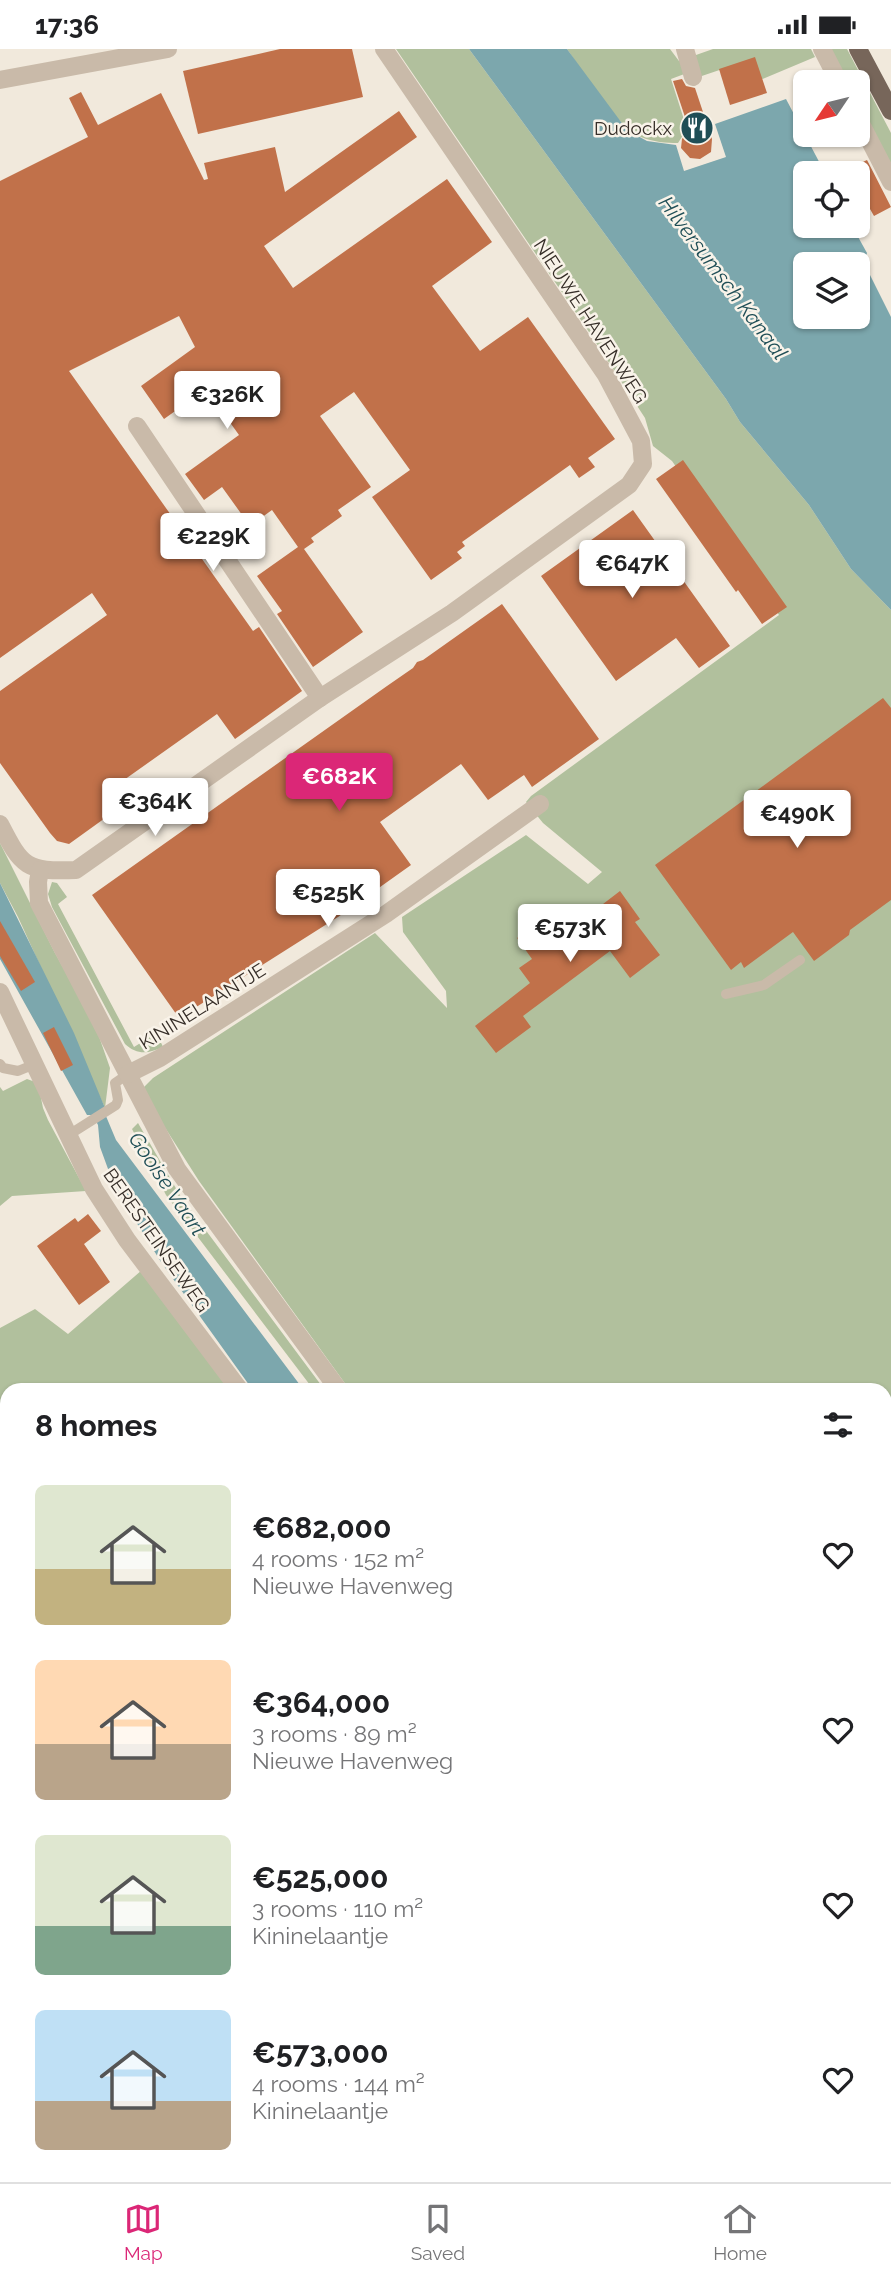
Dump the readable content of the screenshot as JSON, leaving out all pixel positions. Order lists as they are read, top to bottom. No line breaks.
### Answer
{"streets":{"street":["NIEUWE HAVENWEG","KININELAANTJE","BERESTEINSEWEG"]},"crossings":[["KININELAANTJE","BERESTEINSEWEG"]],"water":["Hilversumsch Kanaal","Gooise Vaart"],"places":{"restaurant":["Dudockx"]},"north":"bottom left","page":{"status":"17:36","price":["€326K","€229K","€647K","€682K","€364K","€490K","€525K","€573K"],"heading":"8 homes","list":[{"name":"€682,000","note":"4 rooms · 152 m² · Nieuwe Havenweg"},{"name":"€364,000","note":"3 rooms · 89 m² · Nieuwe Havenweg"},{"name":"€525,000","note":"3 rooms · 110 m² · Kininelaantje"},{"name":"€573,000","note":"4 rooms · 144 m² · Kininelaantje"}],"tabs":["Map","Saved","Home"]}}
